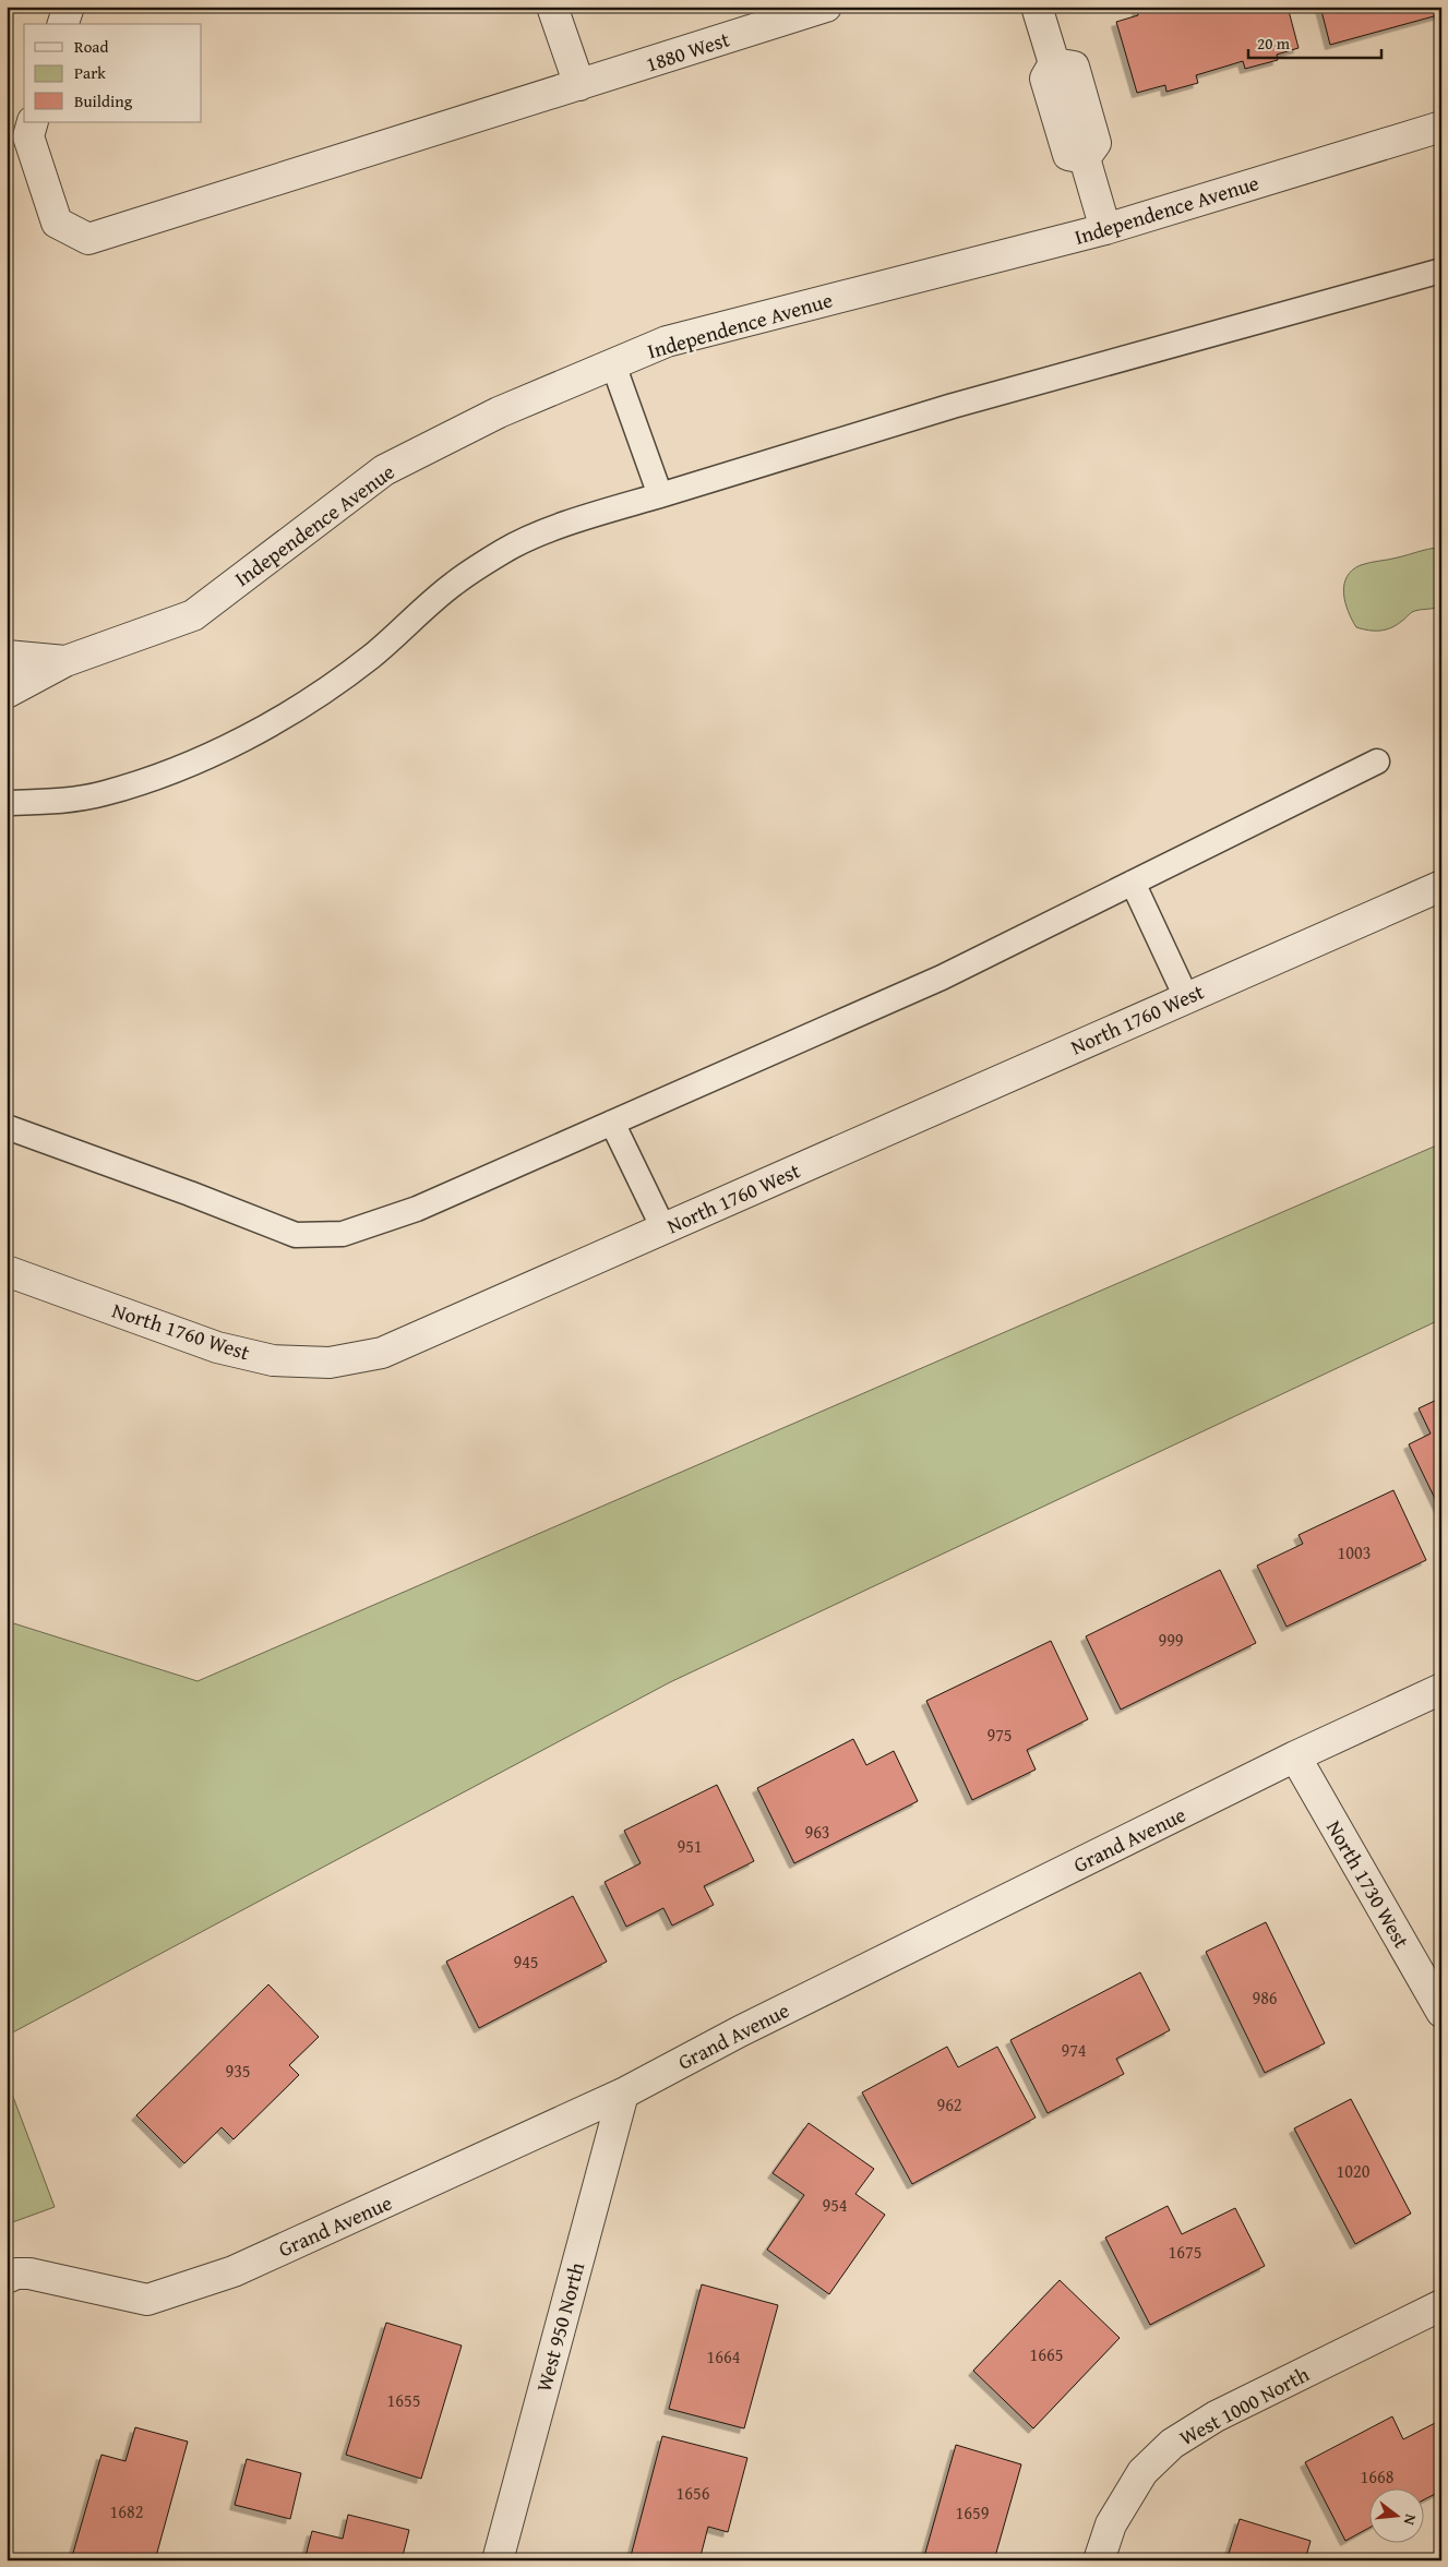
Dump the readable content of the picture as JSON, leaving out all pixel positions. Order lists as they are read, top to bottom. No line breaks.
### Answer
{"streets":{"street":["1880 West","Independence Avenue","North 1760 West","Grand Avenue","North 1730 West","West 950 North","West 1000 North"]},"crossings":[["Grand Avenue","North 1730 West"],["Grand Avenue","West 950 North"]],"house_numbers":["1003","999","975","963","951","945","986","974","935","962","1020","954","1675","1665","1664","1655","1668","1656","1682","1659"],"legend":["Road","Park","Building"],"scale_bar":"20 m","north":"right"}
